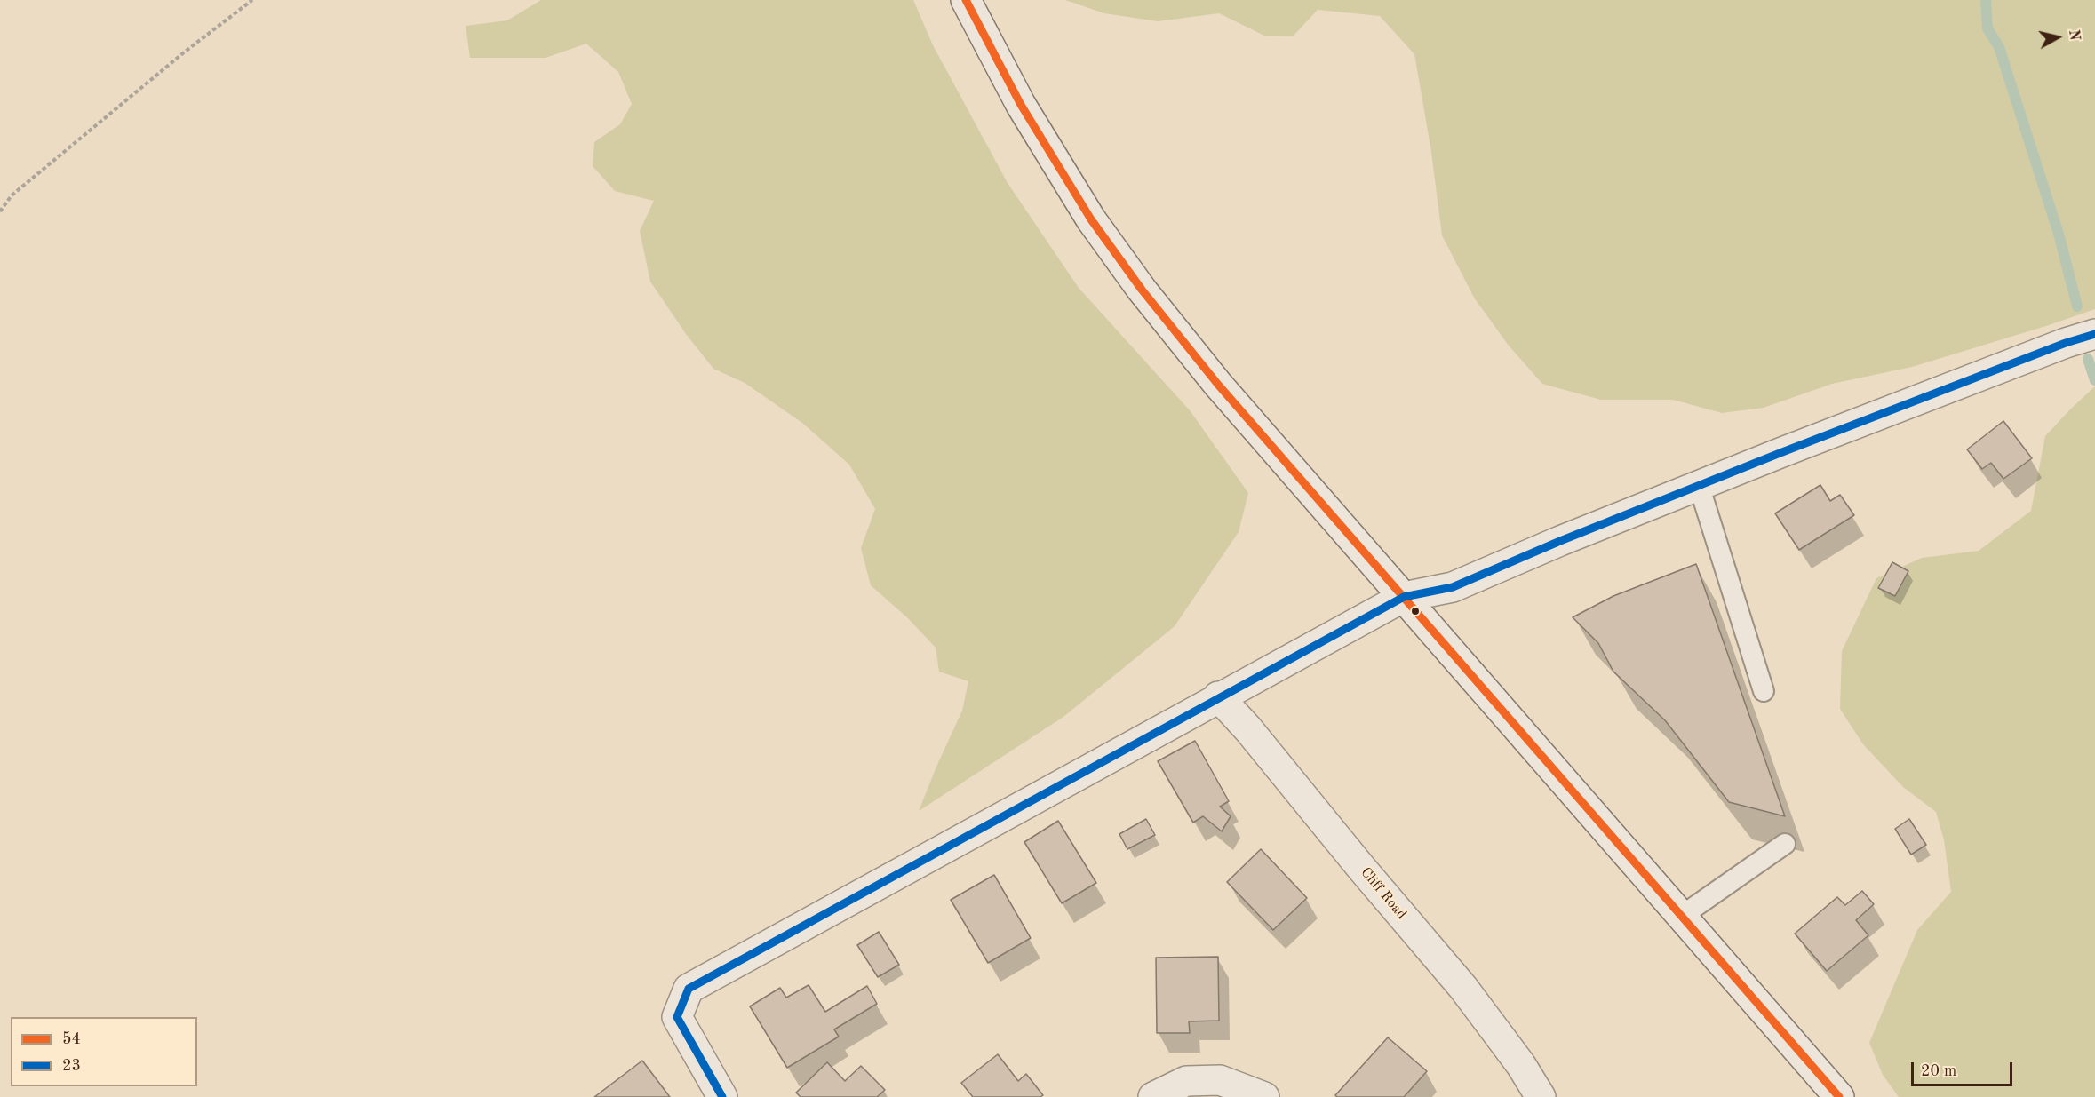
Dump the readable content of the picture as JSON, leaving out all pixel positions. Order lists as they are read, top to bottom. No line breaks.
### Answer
{"streets":{"street":["Cliff Road"]},"lines":["transit line 54","transit line 23"],"legend":["54","23"],"scale_bar":"20 m","north":"right"}
